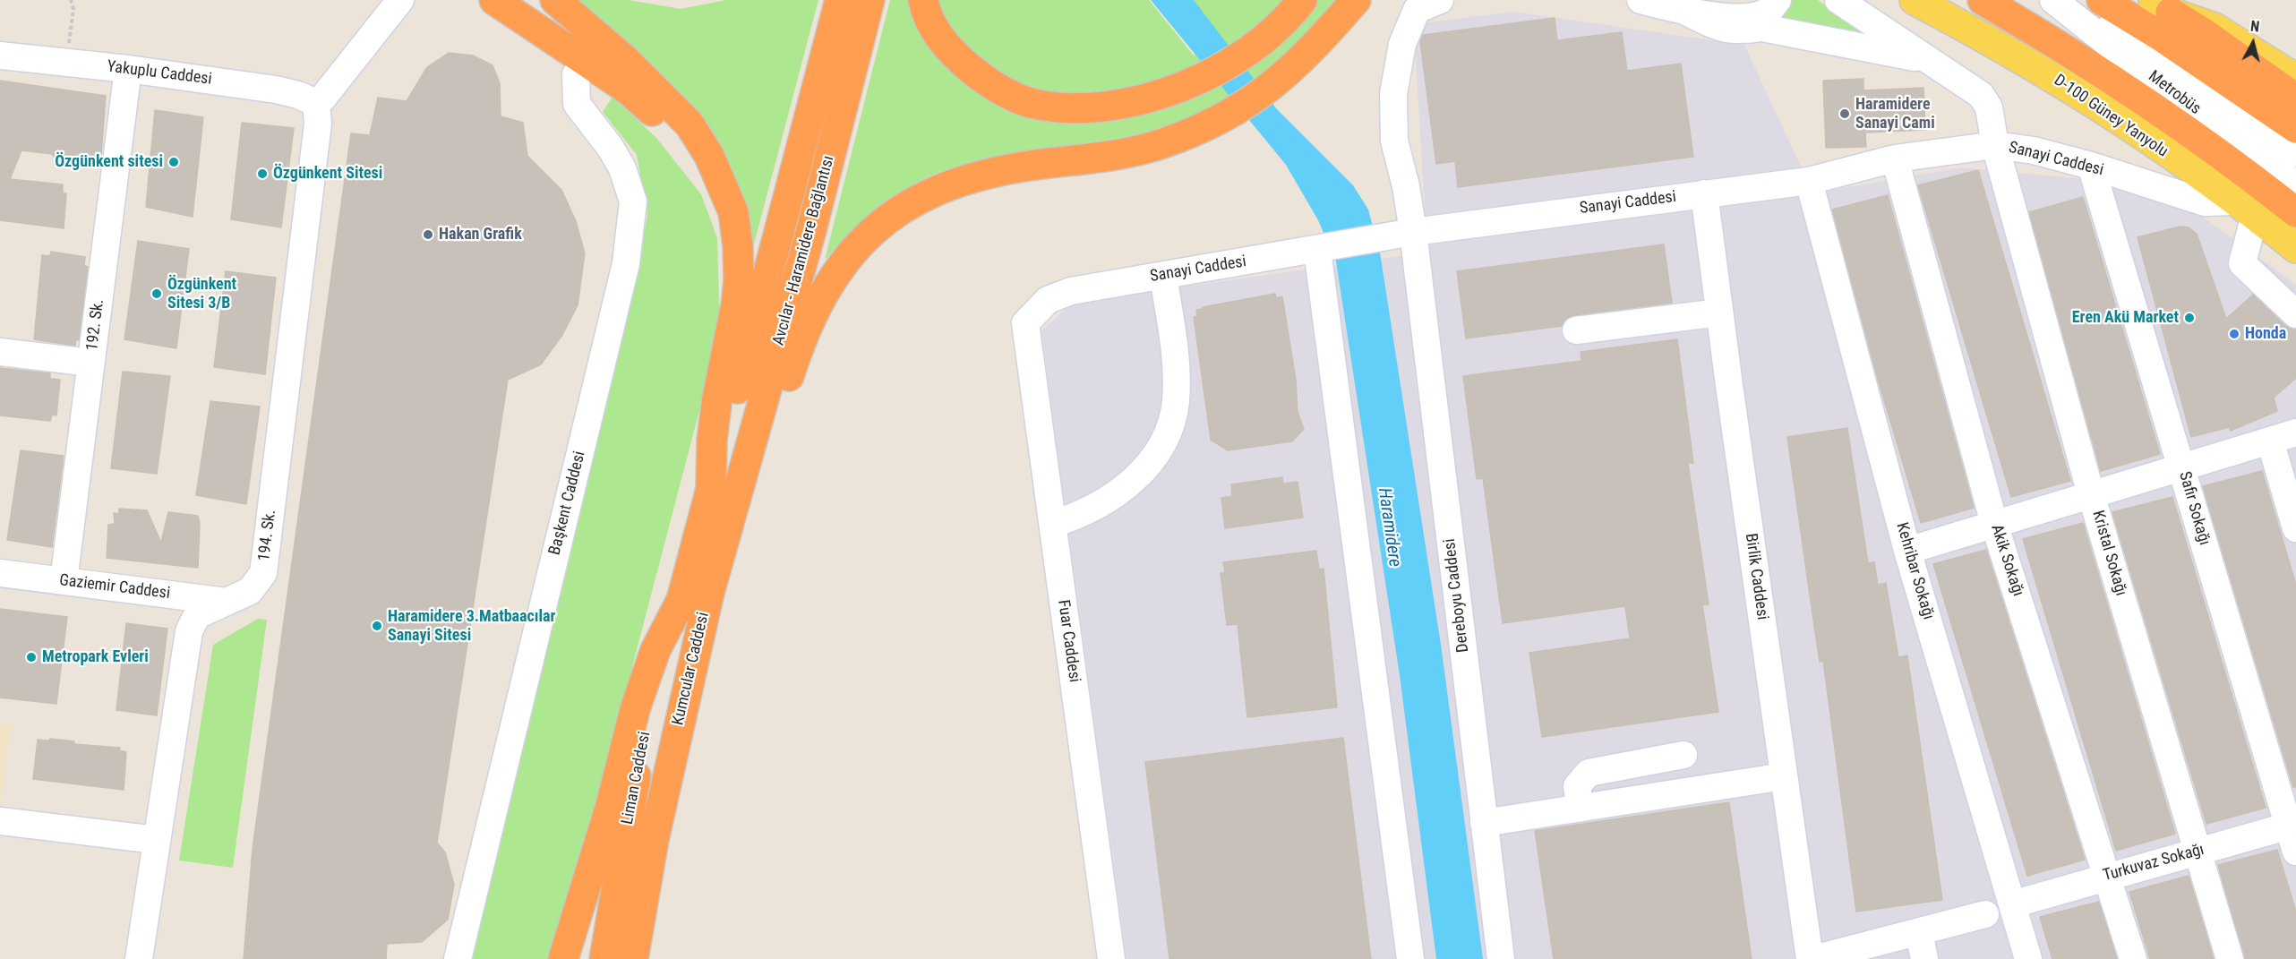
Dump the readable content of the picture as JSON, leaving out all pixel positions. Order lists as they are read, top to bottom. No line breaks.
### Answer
{"streets":{"highway":["Avcılar - Haramidere Bağlantısı","Kumcular Caddesi","Liman Caddesi"],"main road":["D-100 Güney Yanyolu"],"street":["Yakuplu Caddesi","Metrobüs","Sanayi Caddesi","192. Sk.","Başkent Caddesi","Safir Sokağı","194. Sk.","Kristal Sokağı","Akik Sokağı","Kehribar Sokağı","Birlik Caddesi","Gaziemir Caddesi","Dereboyu Caddesi","Fuar Caddesi","Turkuvaz Sokağı"]},"crossings":[["Yakuplu Caddesi","192. Sk."],["Yakuplu Caddesi","194. Sk."],["D-100 Güney Yanyolu","Sanayi Caddesi"],["Sanayi Caddesi","Safir Sokağı"],["Sanayi Caddesi","Kristal Sokağı"],["Sanayi Caddesi","Akik Sokağı"],["Sanayi Caddesi","Kehribar Sokağı"],["Sanayi Caddesi","Birlik Caddesi"],["Sanayi Caddesi","Dereboyu Caddesi"],["Sanayi Caddesi","Fuar Caddesi"],["Avcılar - Haramidere Bağlantısı","Kumcular Caddesi"],["192. Sk.","Gaziemir Caddesi"],["Safir Sokağı","Turkuvaz Sokağı"],["194. Sk.","Gaziemir Caddesi"],["Kristal Sokağı","Turkuvaz Sokağı"],["Akik Sokağı","Turkuvaz Sokağı"],["Kehribar Sokağı","Turkuvaz Sokağı"],["Kumcular Caddesi","Liman Caddesi"]],"water":["Haramidere"],"places":["Haramidere Sanayi Cami","Özgünkent sitesi","Özgünkent Sitesi","Hakan Grafik","Özgünkent Sitesi 3/B","Eren Akü Market","Honda","Haramidere 3.Matbaacılar Sanayi Sitesi","Metropark Evleri"],"north":"top"}
